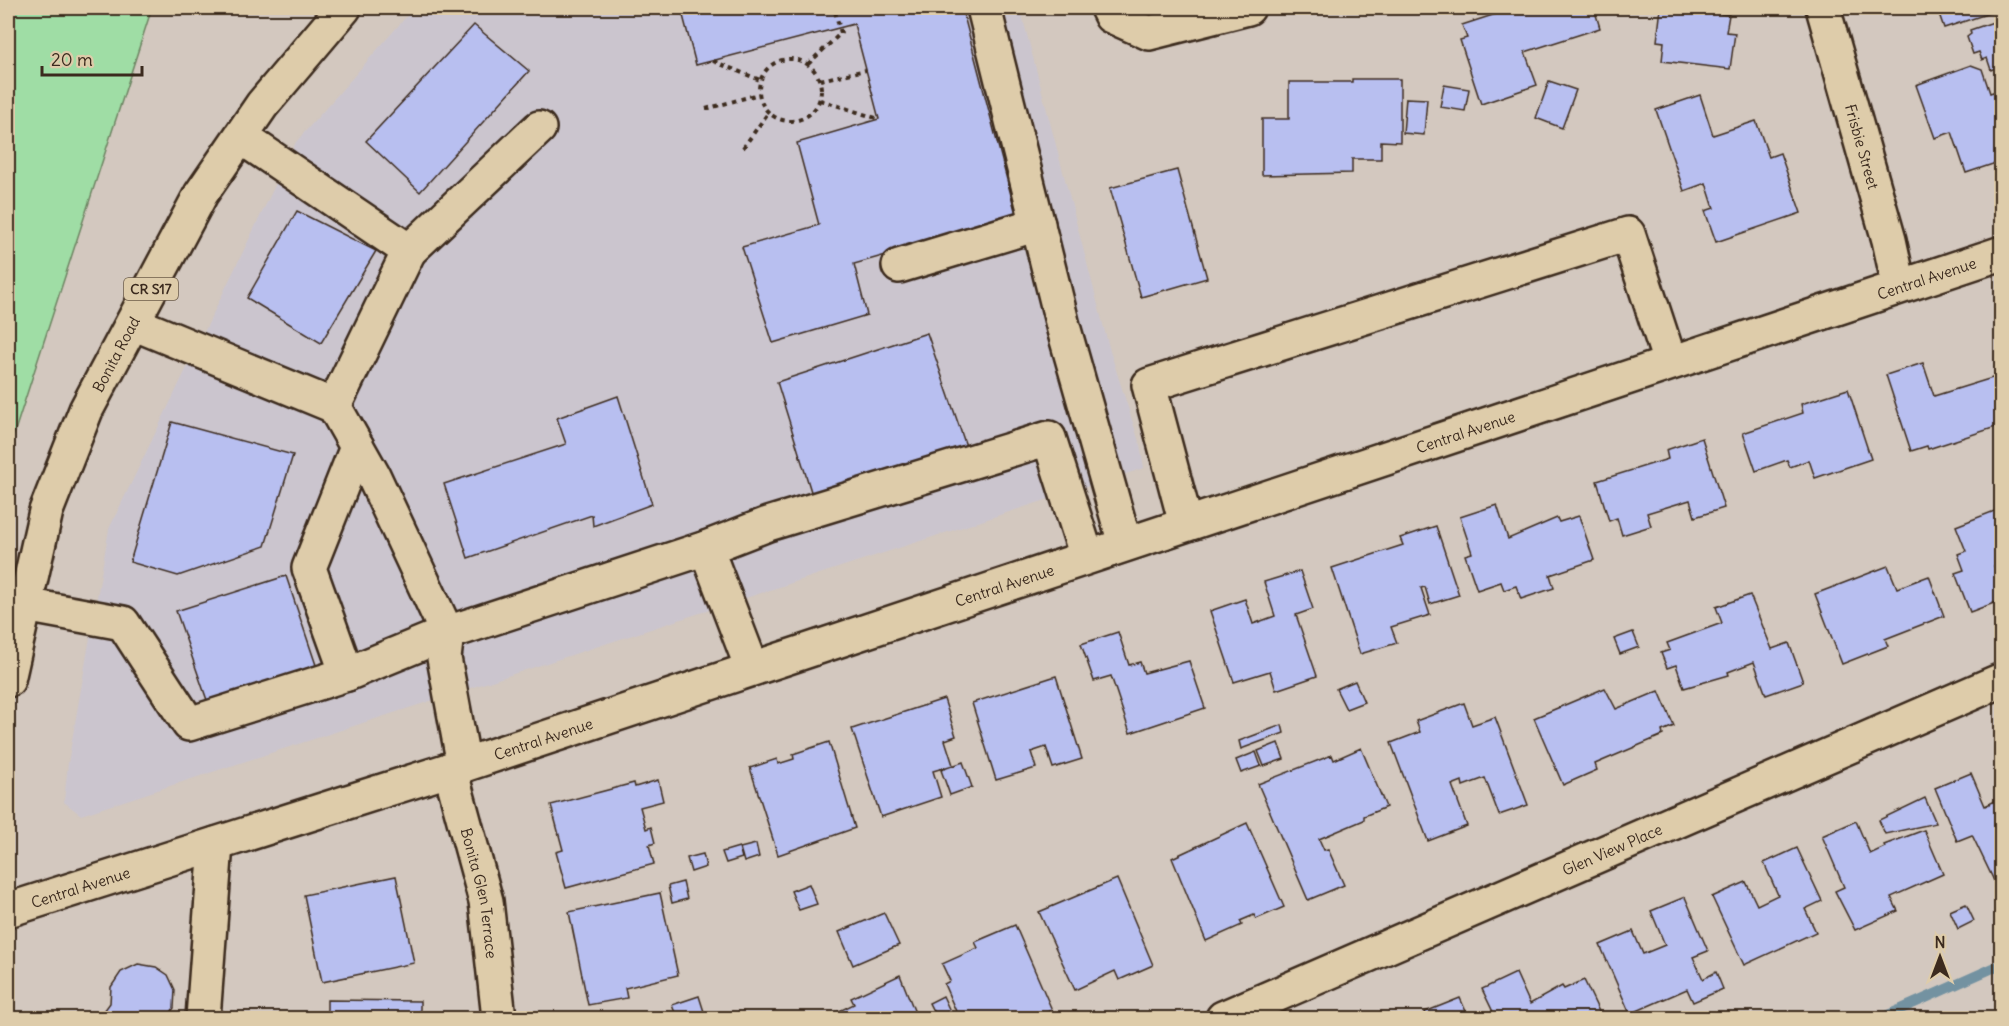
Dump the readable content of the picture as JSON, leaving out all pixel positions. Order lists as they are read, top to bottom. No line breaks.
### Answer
{"streets":{"main road":["Frisbie Street","Central Avenue","CR S17","Bonita Road","Glen View Place","Bonita Glen Terrace"]},"crossings":[["Frisbie Street","Central Avenue"],["Central Avenue","Bonita Glen Terrace"]],"scale_bar":"20 m","north":"top"}
